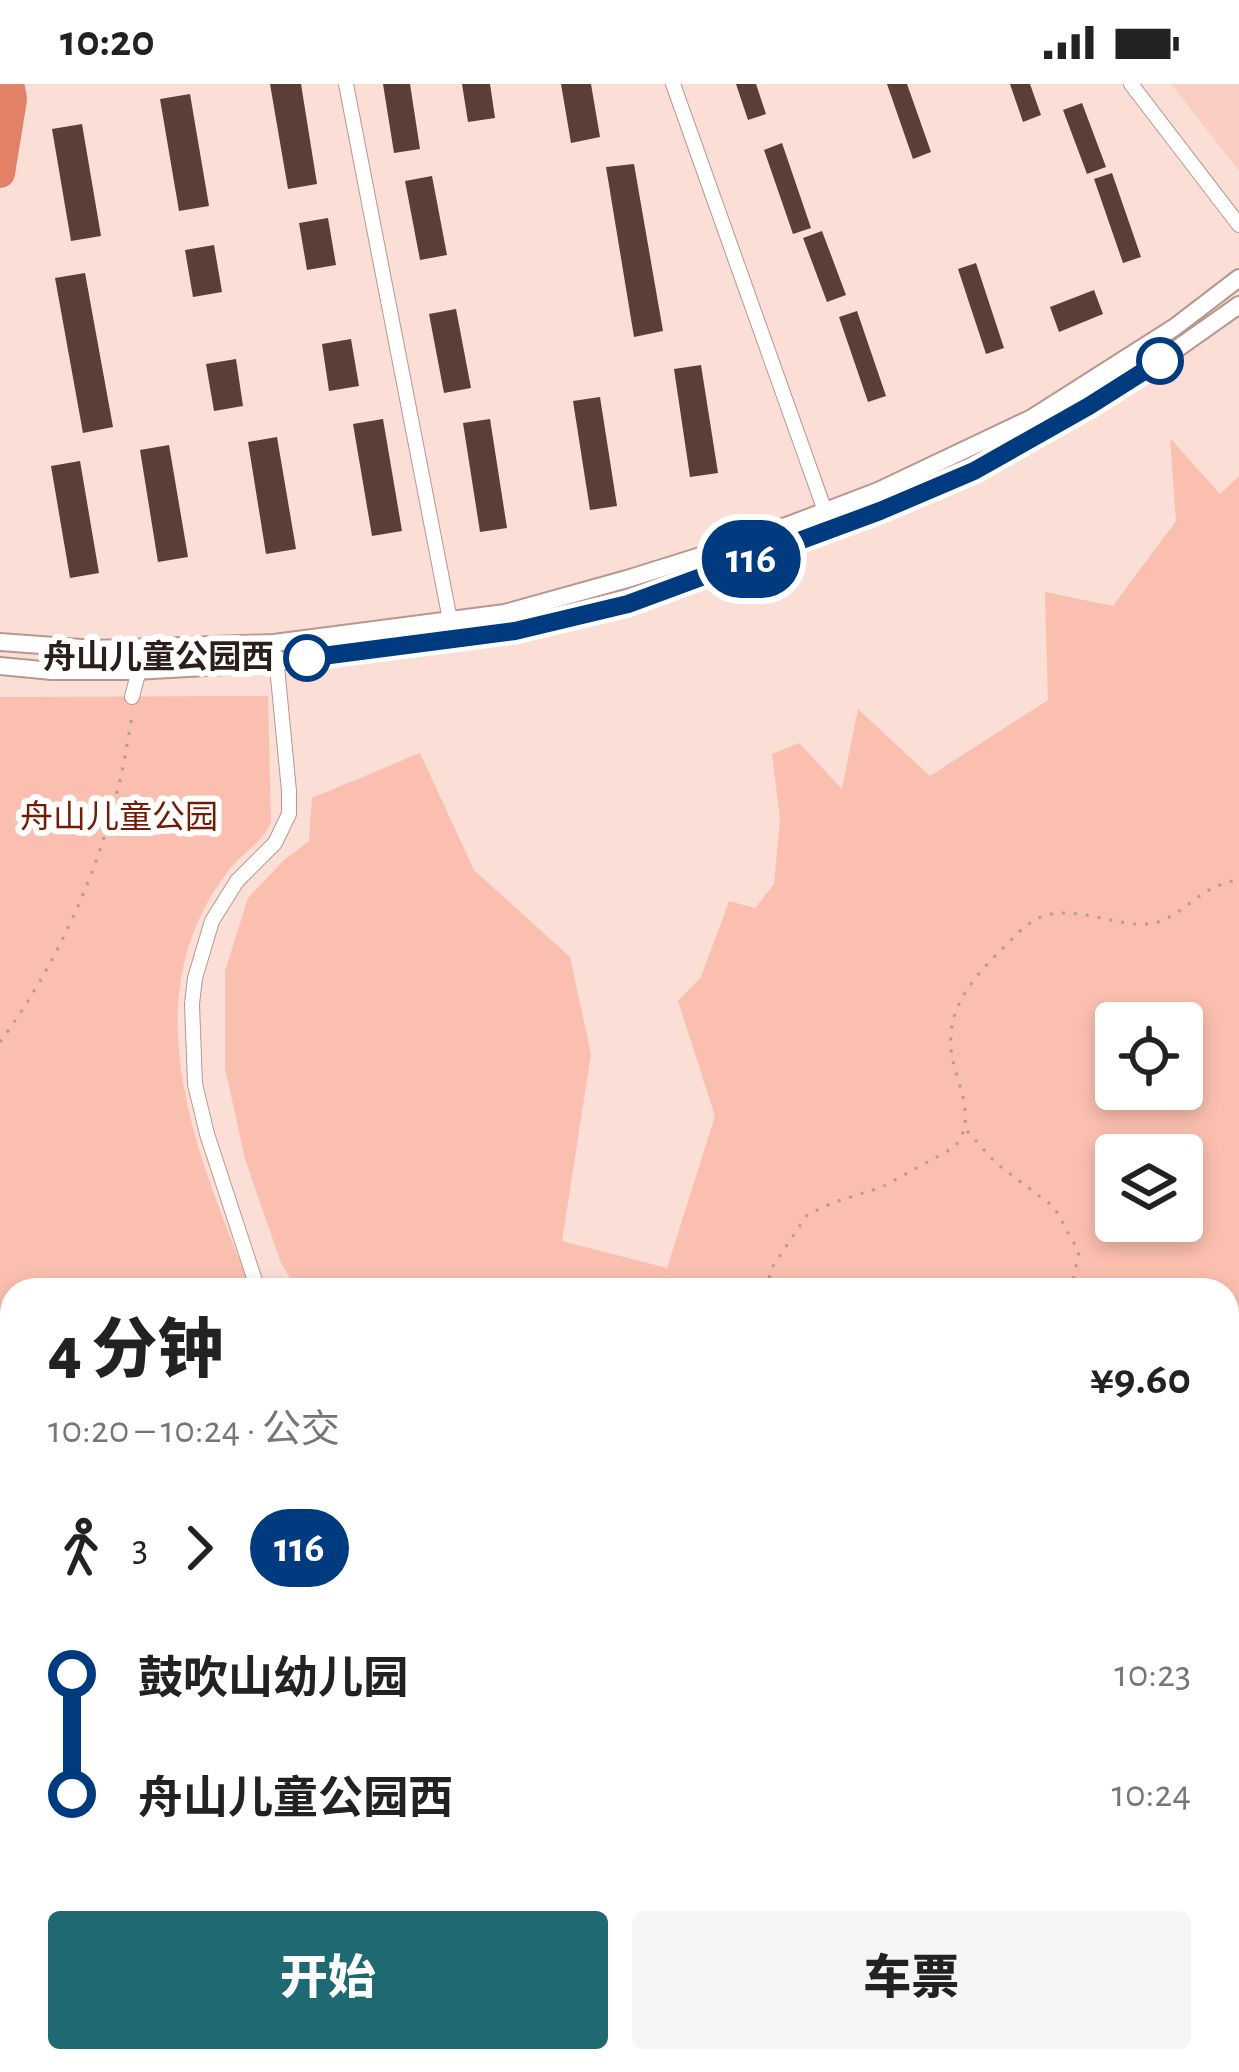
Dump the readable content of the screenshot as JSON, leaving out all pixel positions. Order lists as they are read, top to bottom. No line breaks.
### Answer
{"parks":["舟山儿童公园"],"places":["舟山儿童公园西"],"lines":["bus line 116"],"page":{"status":"10:20","on_map":"116","heading":["4 分钟","10:20 – 10:24 · 公交","¥9.60"],"legs":["3","116"],"list":[{"name":"鼓吹山幼儿园","value":"10:23"},{"name":"舟山儿童公园西","value":"10:24"}],"buttons":["开始","车票"]}}
